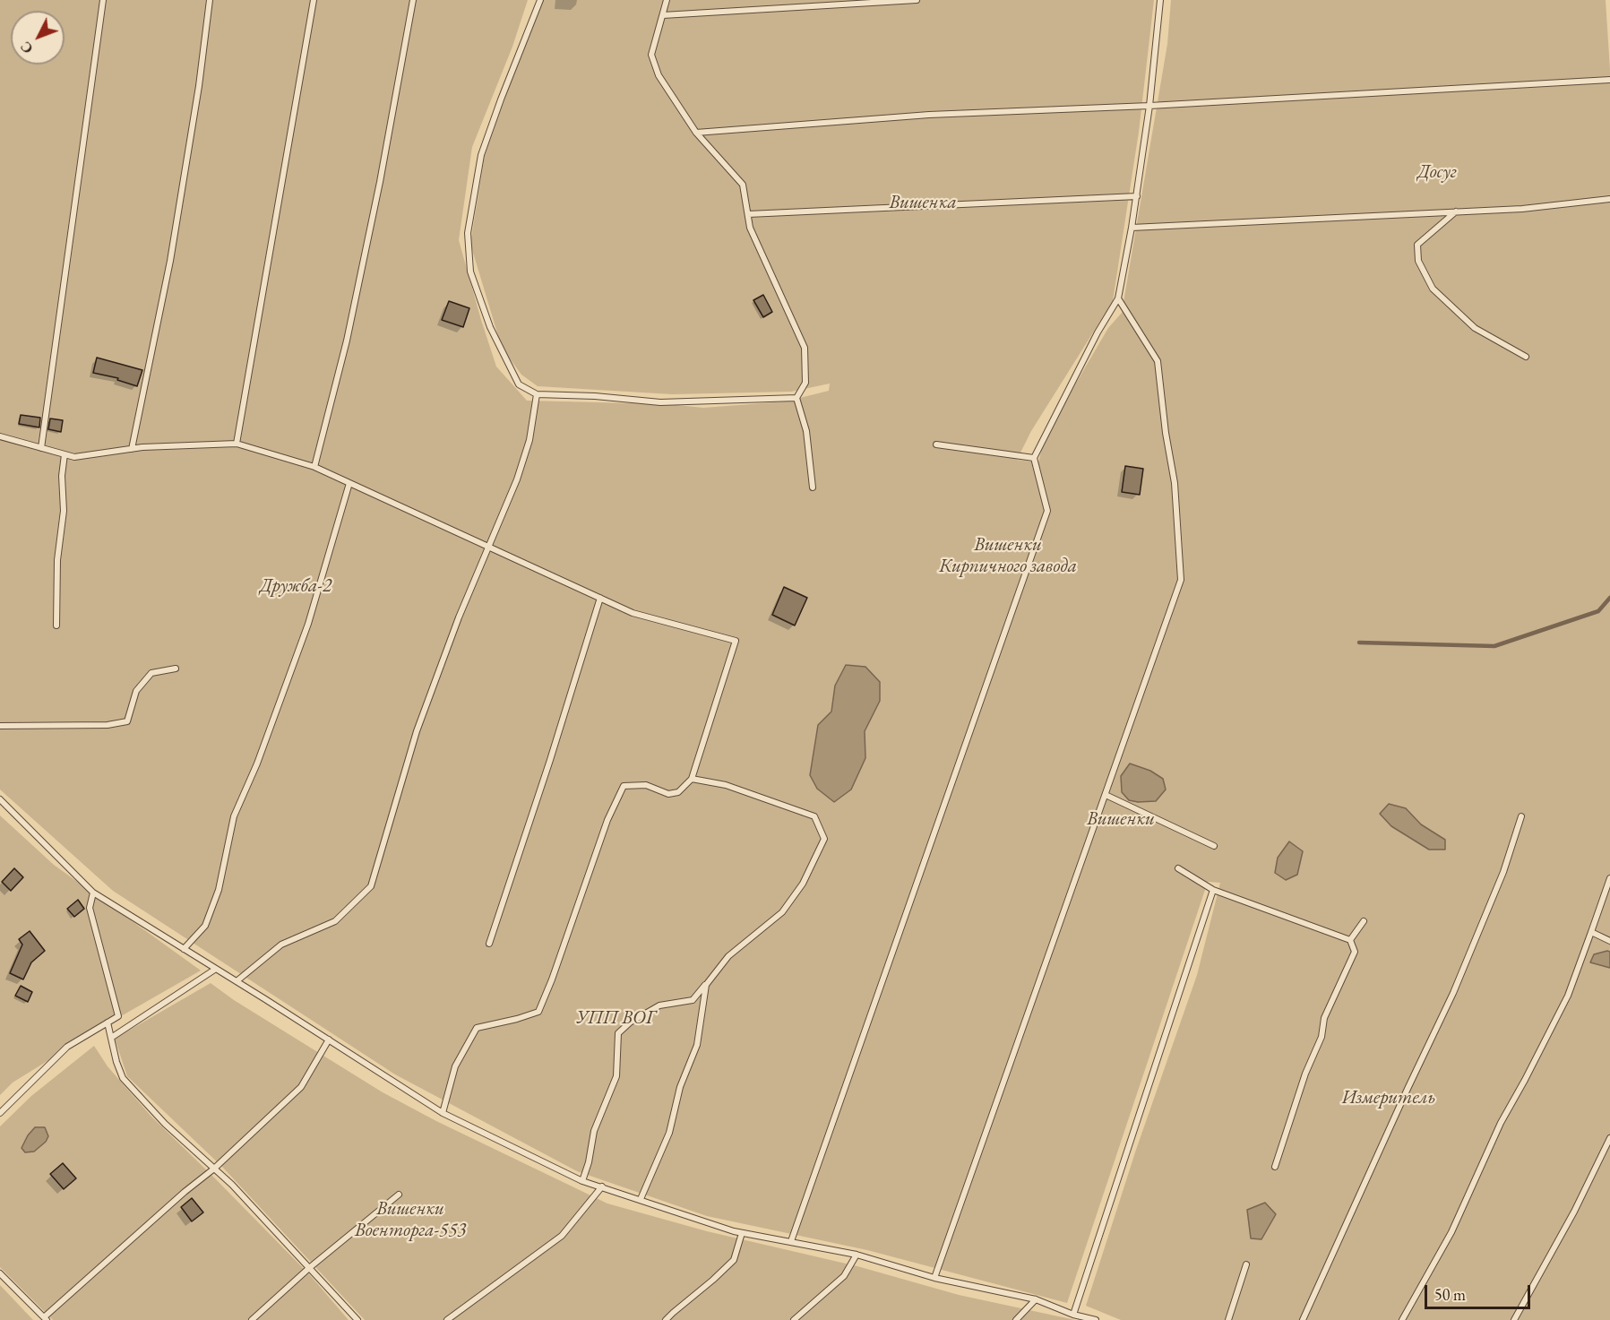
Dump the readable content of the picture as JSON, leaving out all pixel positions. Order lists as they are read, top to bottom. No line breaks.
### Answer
{"parks":["Досуг","Вишенка","Вишенки Кирпичного завода","Дружба-2","Вишенки","УПП ВОГ","Измеритель","Вишенки Военторга-553"],"scale_bar":"50 m","north":"bottom left"}
